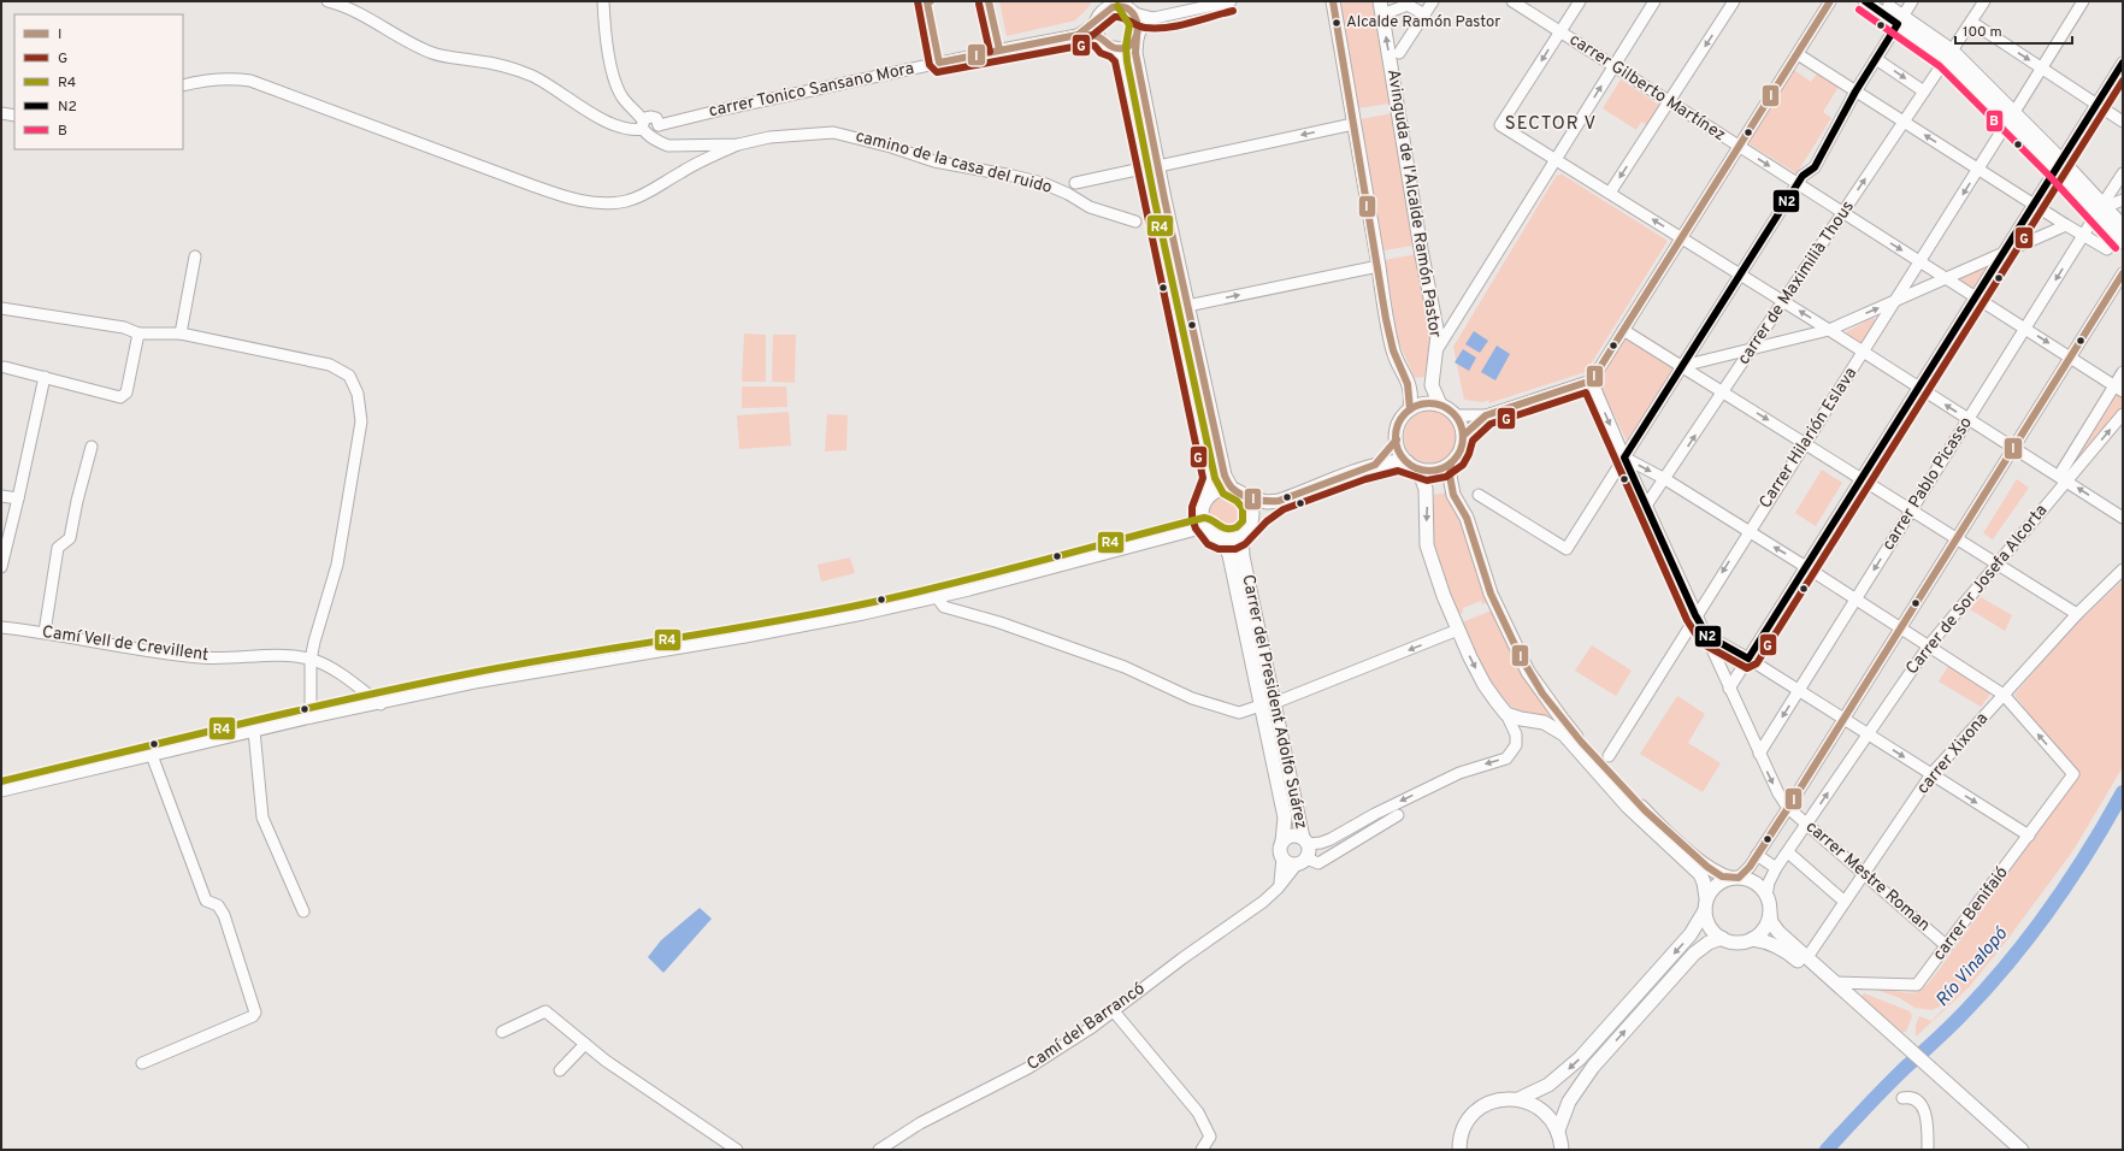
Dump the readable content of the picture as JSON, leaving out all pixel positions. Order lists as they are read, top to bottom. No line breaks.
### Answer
{"streets":{"main road":["Avinguda de l'Alcalde Ramón Pastor","Carrer del President Adolfo Suárez"],"street":["carrer Gilberto Martínez","carrer Tonico Sansano Mora","camino de la casa del ruido","carrer de Maximilià Thous","Carrer Hilarión Eslava","carrer Pablo Picasso","Carrer de Sor Josefa Alcorta","Camí Vell de Crevillent","carrer Xixona","carrer Mestre Roman","carrer Benifaió","Camí del Barrancó"]},"crossings":[["carrer Gilberto Martínez","carrer de Maximilià Thous"],["carrer Gilberto Martínez","Carrer Hilarión Eslava"],["carrer Gilberto Martínez","carrer Pablo Picasso"],["carrer de Maximilià Thous","carrer Mestre Roman"],["Carrer Hilarión Eslava","carrer Mestre Roman"],["carrer Pablo Picasso","carrer Mestre Roman"],["Carrer de Sor Josefa Alcorta","carrer Mestre Roman"],["Carrer del President Adolfo Suárez","Camí del Barrancó"],["carrer Xixona","carrer Mestre Roman"],["carrer Xixona","carrer Benifaió"],["carrer Mestre Roman","carrer Benifaió"]],"districts":["SECTOR V"],"water":["Río Vinalopó"],"places":["Alcalde Ramón Pastor"],"lines":["transit line I","transit line G","transit line N2","transit line R4","transit line B"],"legend":["I","G","R4","N2","B"],"scale_bar":"100 m"}
